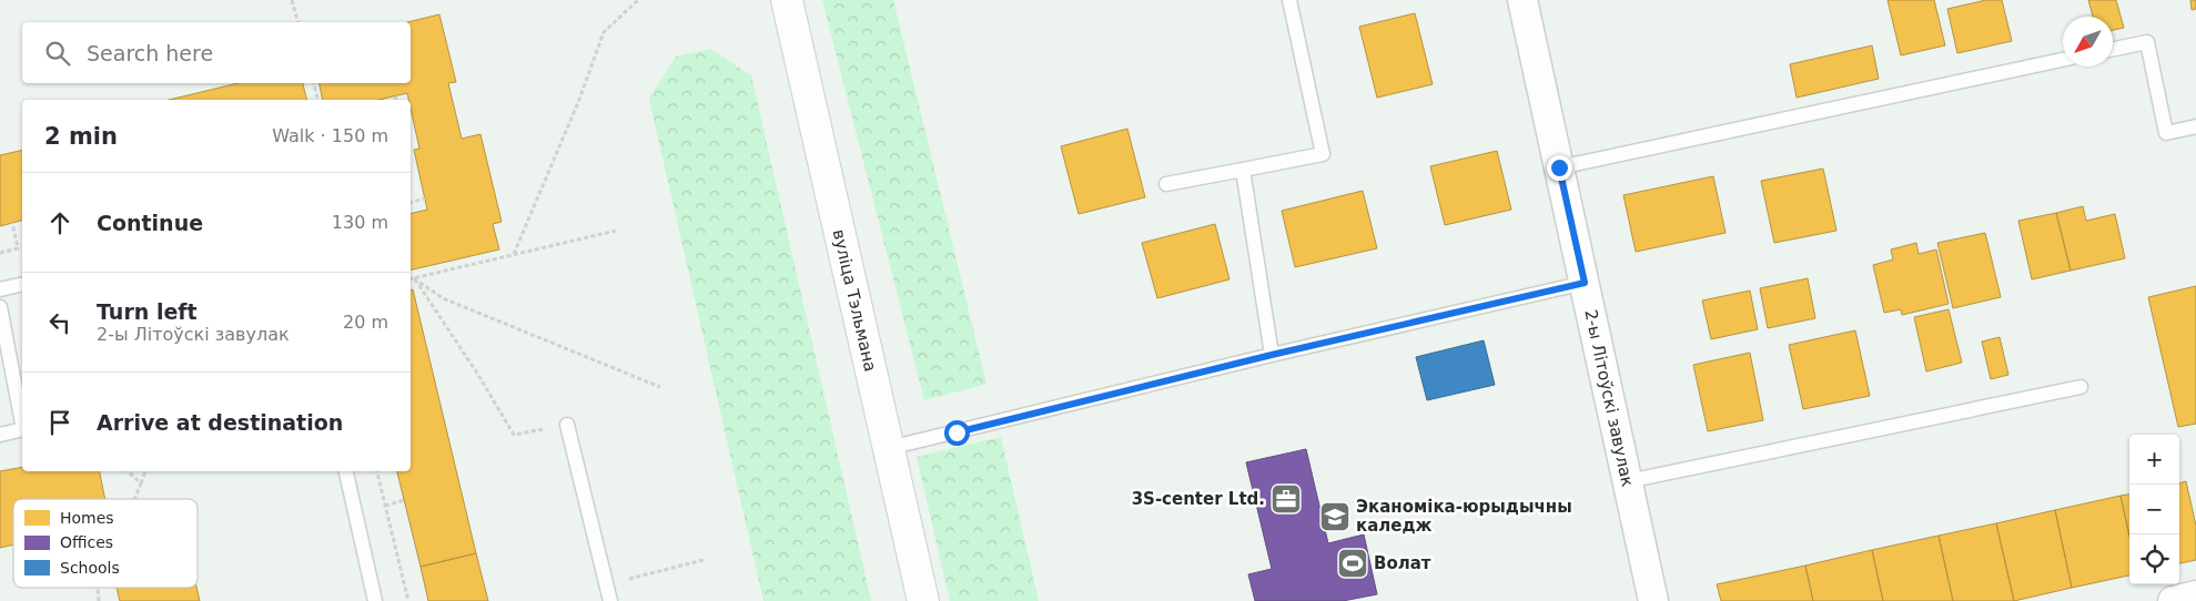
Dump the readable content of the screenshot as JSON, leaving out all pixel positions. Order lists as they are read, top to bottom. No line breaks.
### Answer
{"streets":{"main road":["вуліца Тэльмана"],"street":["2-ы Літоўскі завулак"]},"places":{"office":["3S-center Ltd."],"school or university":["Эканоміка-юрыдычны каледж"],"sports":["Волат"]},"legend":["Homes","Offices","Schools"],"north":"bottom left","page":{"search":"Search here","heading":["2 min","Walk · 150 m"],"list":[["Continue","130 m"],["Turn left","2-ы Літоўскі завулак","20 m"],"Arrive at destination"],"map_buttons":["+","−"]}}
